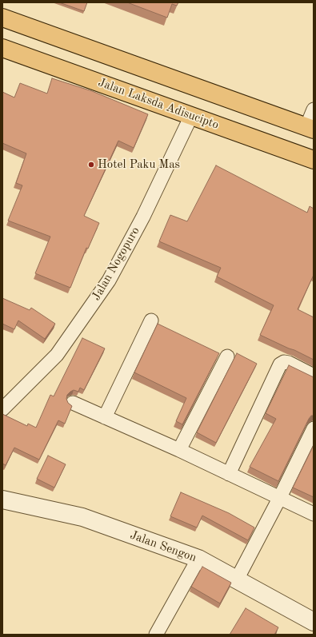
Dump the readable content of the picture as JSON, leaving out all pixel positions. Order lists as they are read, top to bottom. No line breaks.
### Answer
{"streets":{"main road":["Jalan Laksda Adisucipto"],"street":["Jalan Nogopuro","Jalan Sengon"]},"crossings":[["Jalan Laksda Adisucipto","Jalan Nogopuro"]],"places":["Hotel Paku Mas"]}
